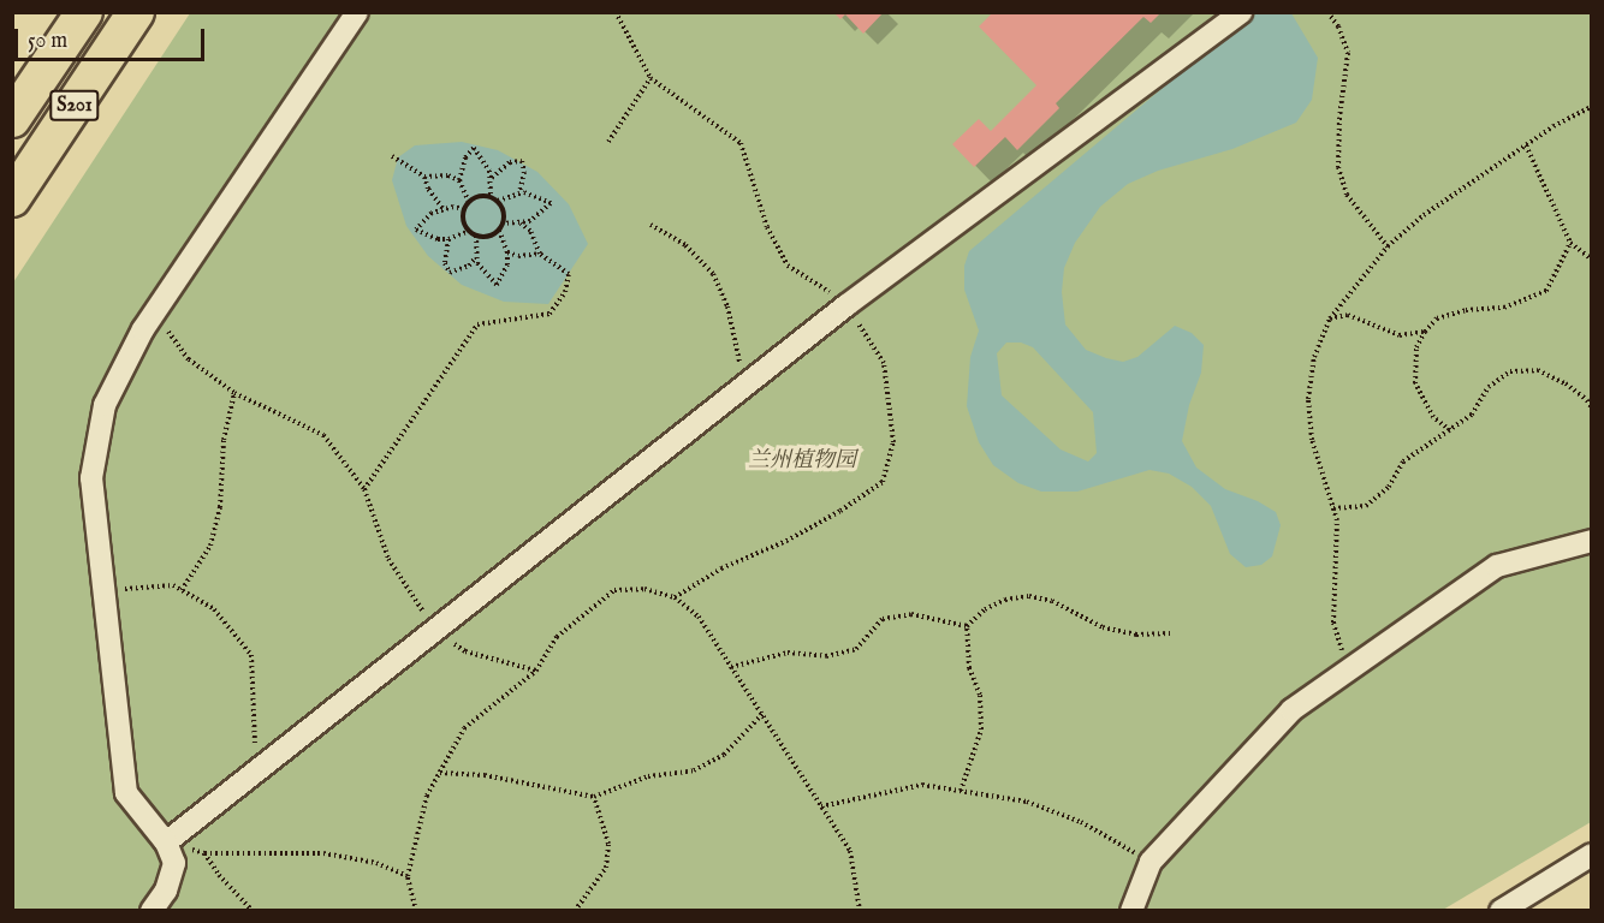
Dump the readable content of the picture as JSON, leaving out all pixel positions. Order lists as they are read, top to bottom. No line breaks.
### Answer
{"streets":{"main road":["S201"]},"parks":["兰州植物园"],"scale_bar":"50 m"}
